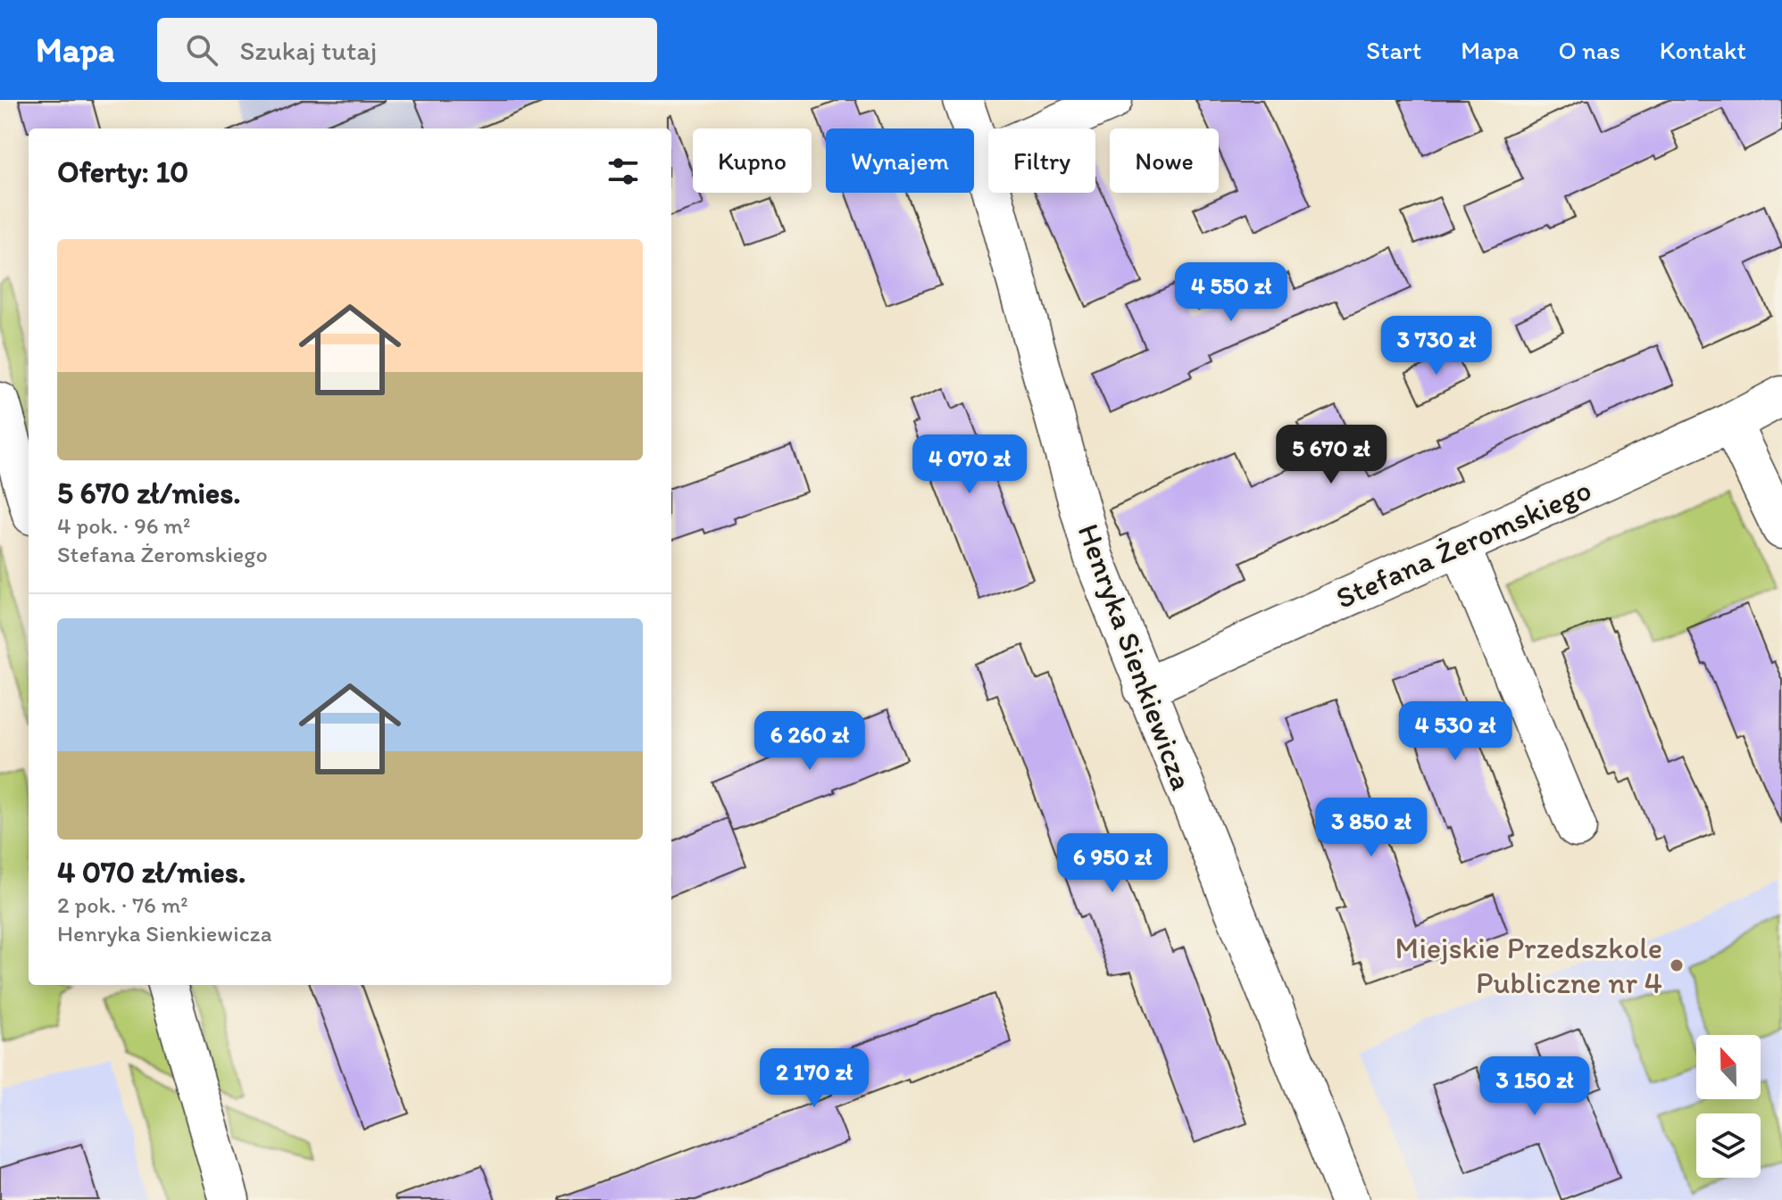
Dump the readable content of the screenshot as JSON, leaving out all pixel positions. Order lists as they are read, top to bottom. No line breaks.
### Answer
{"streets":{"street":["Stefana Żeromskiego","Henryka Sienkiewicza"]},"crossings":[["Stefana Żeromskiego","Henryka Sienkiewicza"]],"places":["Miejskie Przedszkole Publiczne nr 4"],"north":"top","page":{"header":"Mapa","search":"Szukaj tutaj","nav":["Start","Mapa","O nas","Kontakt"],"chip":["Kupno","Wynajem","Filtry","Nowe"],"heading":"Oferty: 10","list":[{"name":"5 670 zł/mies.","note":"4 pok. · 96 m² · Stefana Żeromskiego"},{"name":"4 070 zł/mies.","note":"2 pok. · 76 m² · Henryka Sienkiewicza"}],"price":["4 550 zł","3 730 zł","5 670 zł","4 070 zł","4 530 zł","6 260 zł","3 850 zł","6 950 zł","2 170 zł","3 150 zł"]}}
